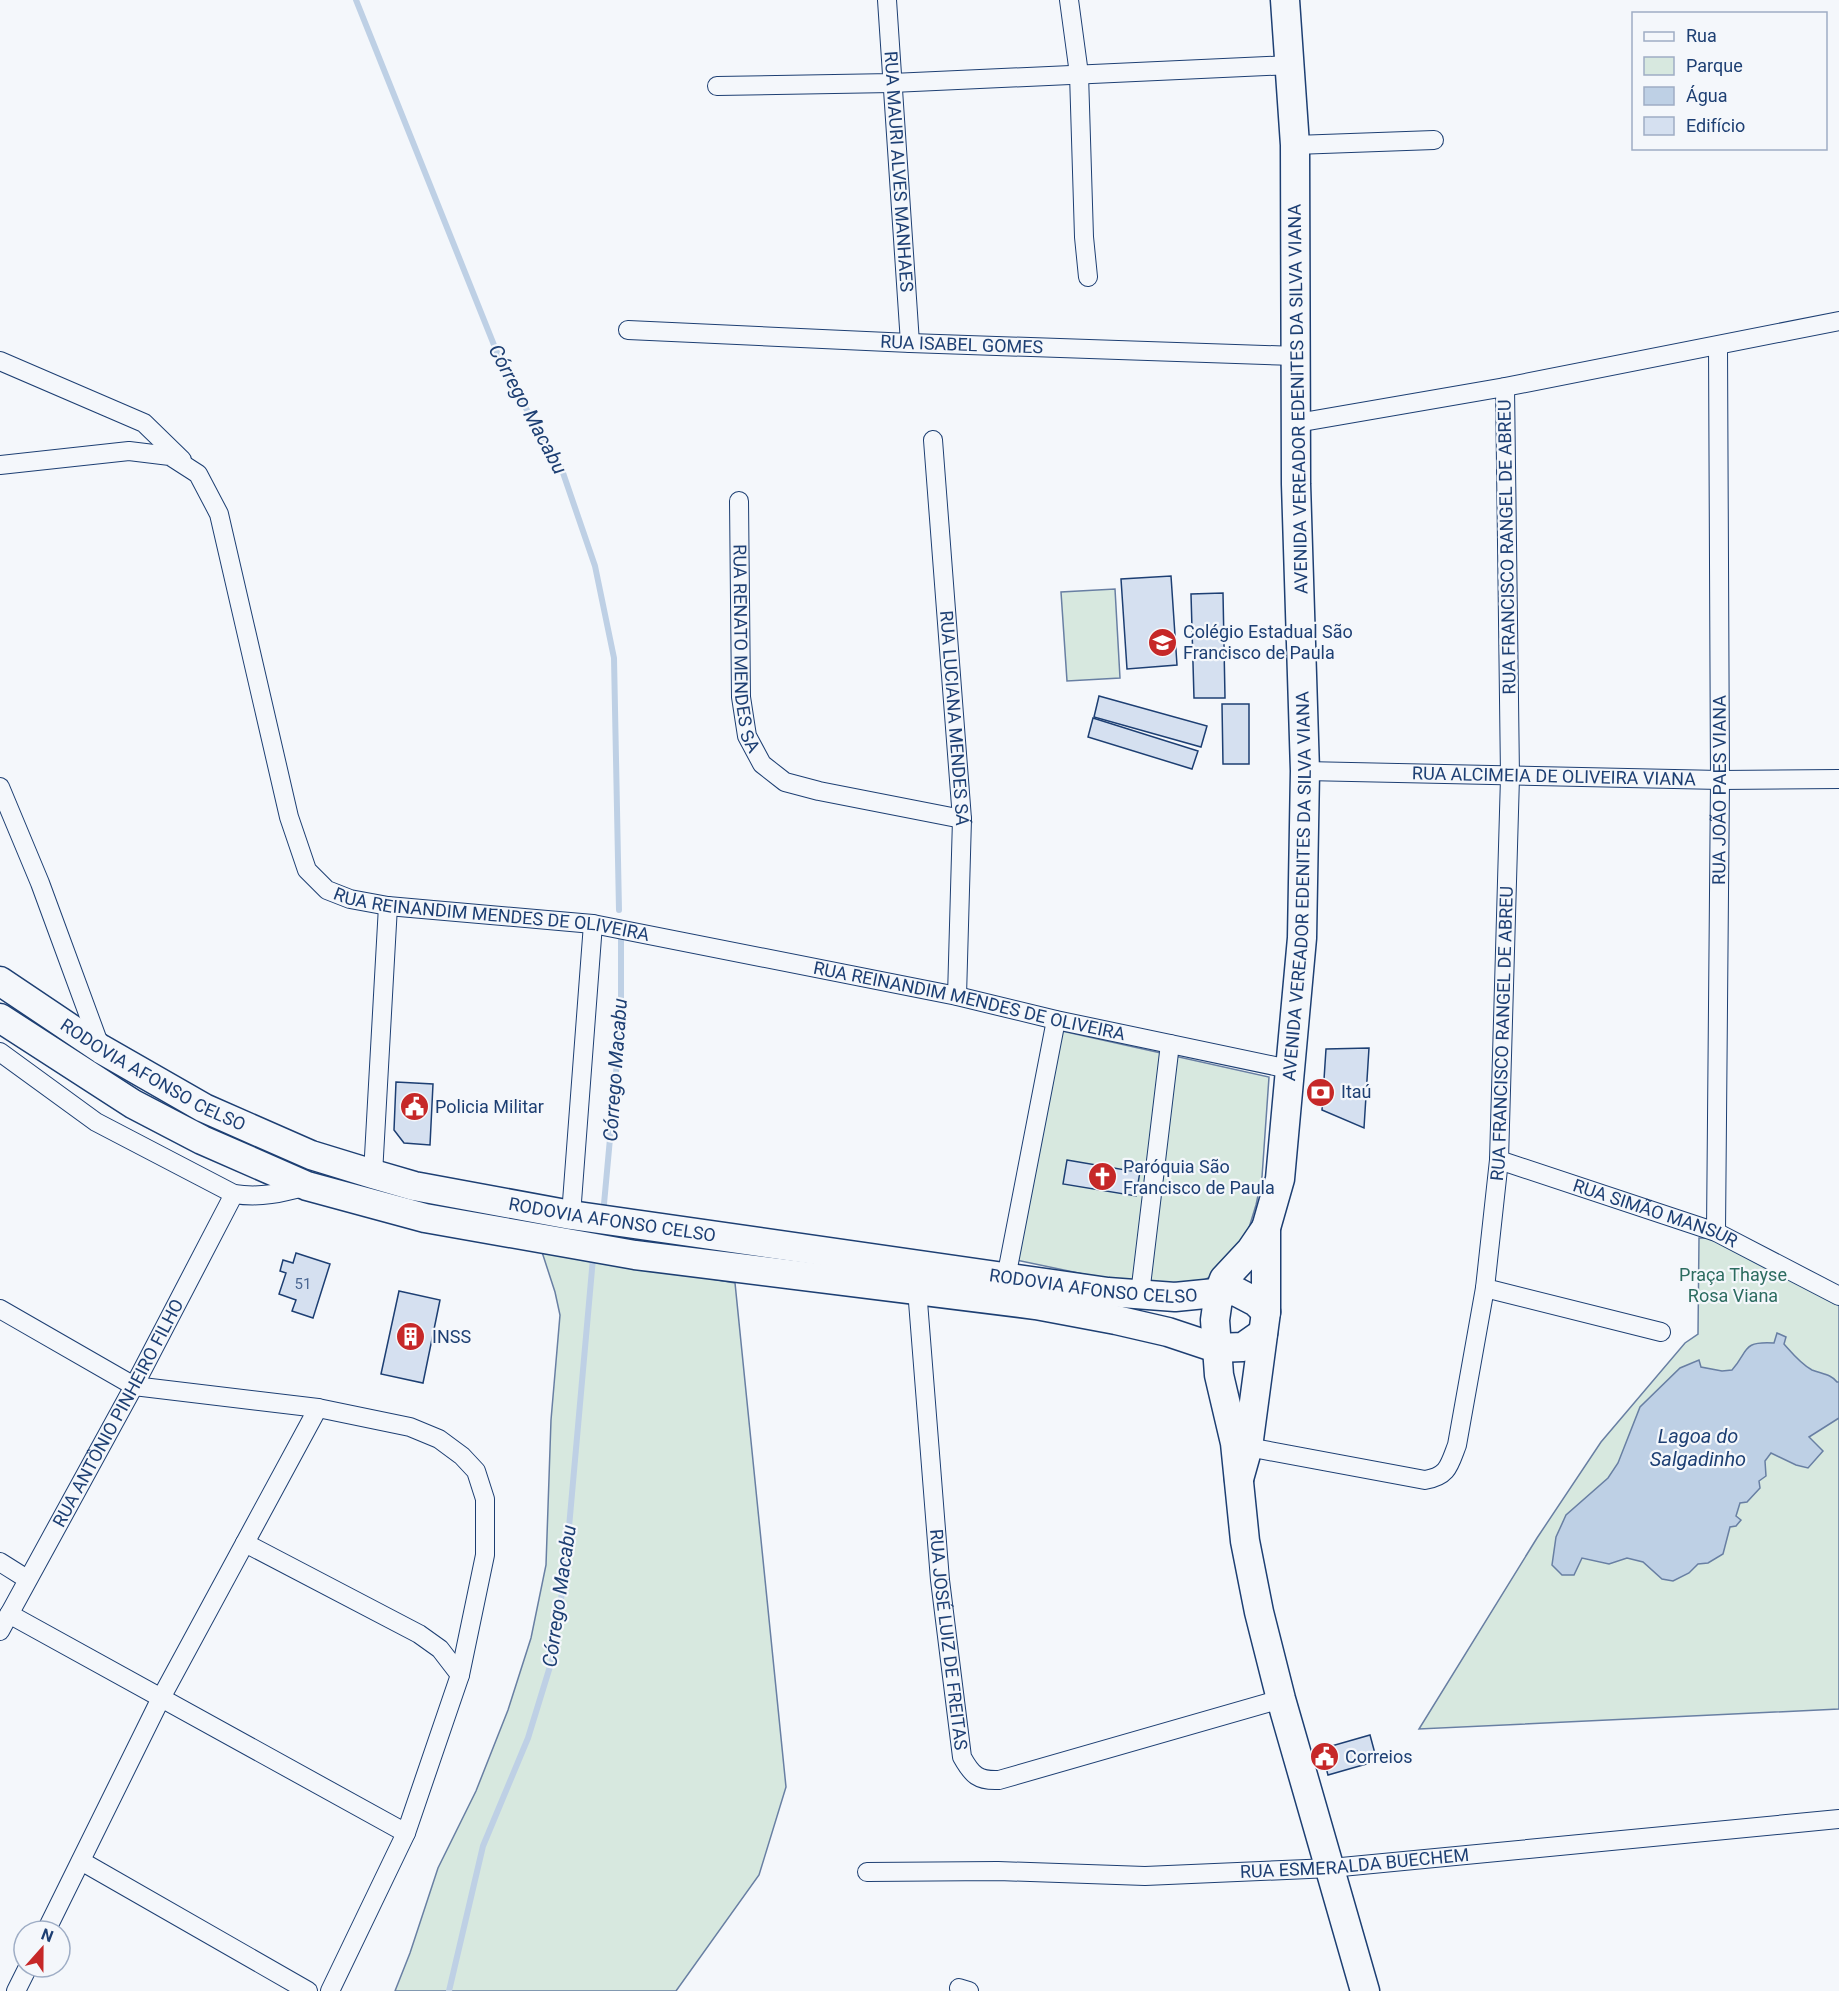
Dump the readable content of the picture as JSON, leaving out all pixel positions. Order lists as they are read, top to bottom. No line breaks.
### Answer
{"streets":{"main road":["AVENIDA VEREADOR EDENITES DA SILVA VIANA","RODOVIA AFONSO CELSO"],"street":["RUA MAURI ALVES MANHAES","RUA ISABEL GOMES","RUA FRANCISCO RANGEL DE ABREU","RUA RENATO MENDES SA","RUA LUCIANA MENDES SÁ","RUA ALCIMEIA DE OLIVEIRA VIANA","RUA JOÃO PAES VIANA","RUA REINANDIM MENDES DE OLIVEIRA","RUA SIMÃO MANSUR","RUA ANTÔNIO PINHEIRO FILHO","RUA JOSÉ LUIZ DE FREITAS","RUA ESMERALDA BUECHEM"]},"crossings":[["RUA MAURI ALVES MANHAES","RUA ISABEL GOMES"],["RUA ISABEL GOMES","AVENIDA VEREADOR EDENITES DA SILVA VIANA"],["AVENIDA VEREADOR EDENITES DA SILVA VIANA","RUA FRANCISCO RANGEL DE ABREU"],["AVENIDA VEREADOR EDENITES DA SILVA VIANA","RUA ALCIMEIA DE OLIVEIRA VIANA"],["AVENIDA VEREADOR EDENITES DA SILVA VIANA","RUA REINANDIM MENDES DE OLIVEIRA"],["AVENIDA VEREADOR EDENITES DA SILVA VIANA","RODOVIA AFONSO CELSO"],["AVENIDA VEREADOR EDENITES DA SILVA VIANA","RUA JOSÉ LUIZ DE FREITAS"],["AVENIDA VEREADOR EDENITES DA SILVA VIANA","RUA ESMERALDA BUECHEM"],["RUA FRANCISCO RANGEL DE ABREU","RUA ALCIMEIA DE OLIVEIRA VIANA"],["RUA FRANCISCO RANGEL DE ABREU","RUA SIMÃO MANSUR"],["RUA RENATO MENDES SA","RUA LUCIANA MENDES SÁ"],["RUA LUCIANA MENDES SÁ","RUA REINANDIM MENDES DE OLIVEIRA"],["RUA ALCIMEIA DE OLIVEIRA VIANA","RUA JOÃO PAES VIANA"],["RUA JOÃO PAES VIANA","RUA SIMÃO MANSUR"],["RODOVIA AFONSO CELSO","RUA JOSÉ LUIZ DE FREITAS"]],"water":["Córrego Macabu","Lagoa do Salgadinho"],"parks":["Praça Thayse Rosa Viana"],"places":{"school or university":["Colégio Estadual São Francisco de Paula"],"bank":["Itaú"],"public building":["Policia Militar","Correios"],"church":["Paróquia São Francisco de Paula"],"building":["INSS"]},"house_numbers":["51"],"legend":["Rua","Parque","Água","Edifício"],"north":"top"}
